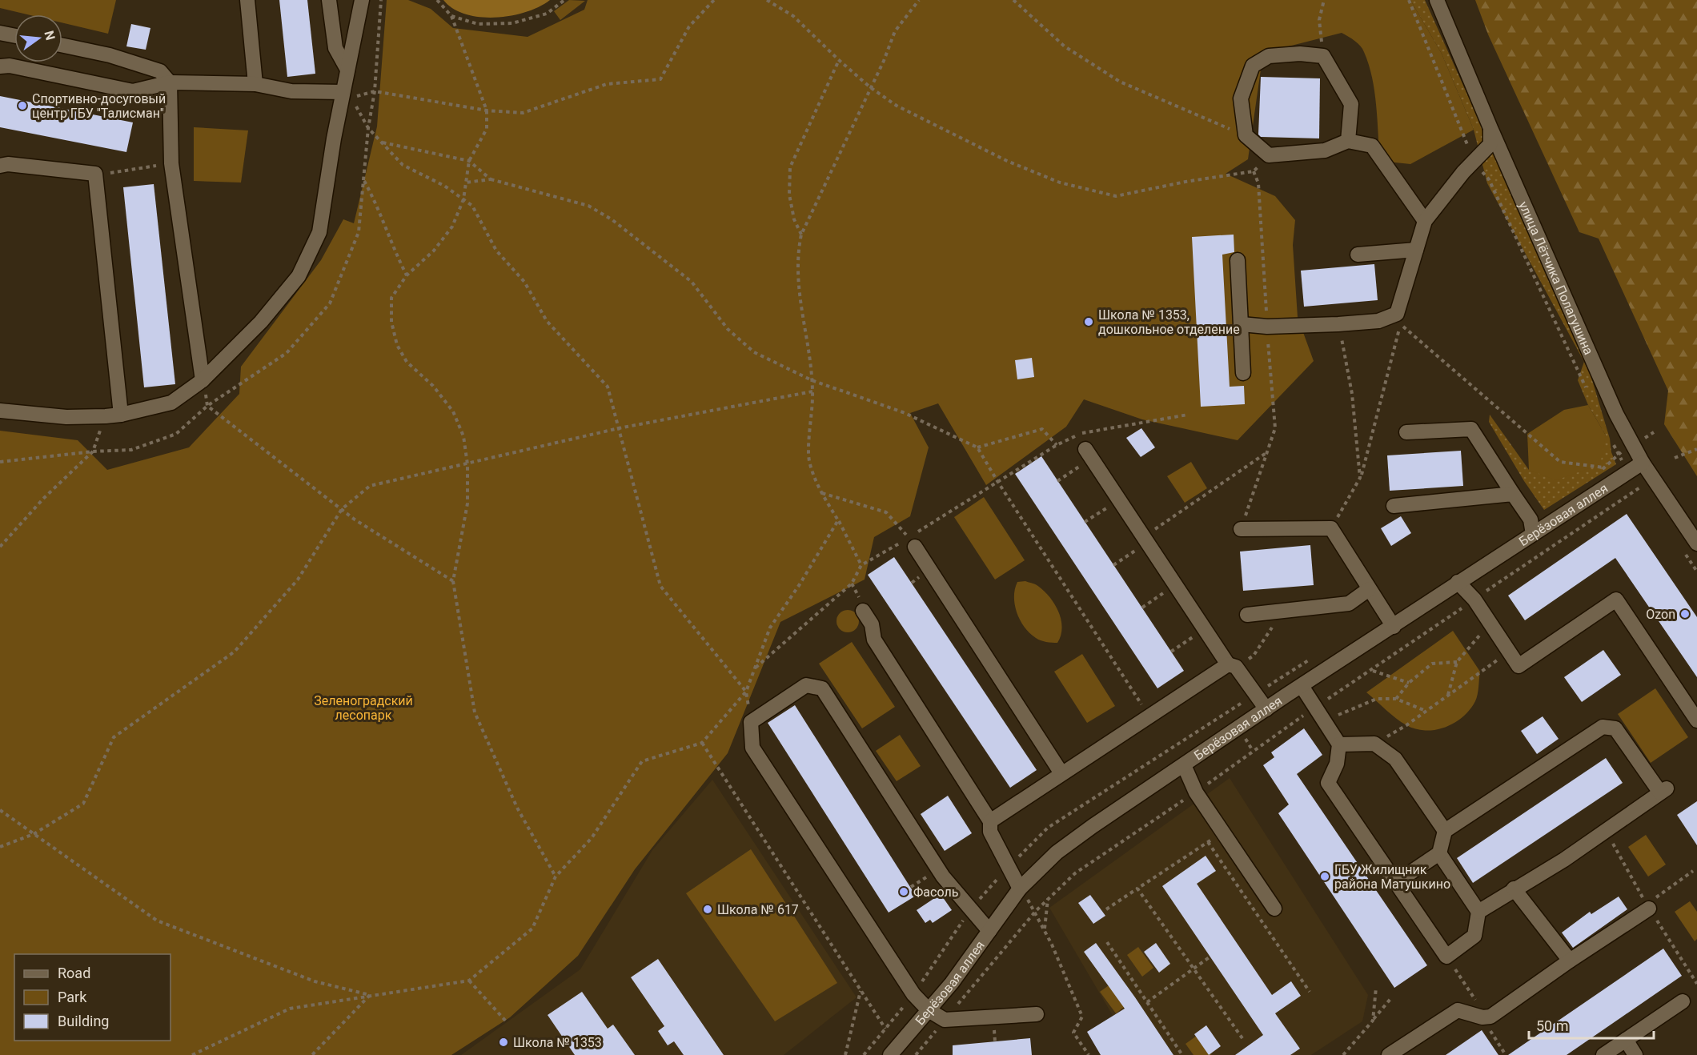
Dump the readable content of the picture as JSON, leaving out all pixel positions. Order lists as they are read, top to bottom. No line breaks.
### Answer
{"streets":{"street":["улица Лётчика Полагушина","Берёзовая аллея"]},"crossings":[["улица Лётчика Полагушина","Берёзовая аллея"]],"parks":["Зеленоградский лесопарк"],"places":["Спортивно-досуговый центр ГБУ \"Талисман\"","Школа № 1353, дошкольное отделение","Ozon","ГБУ Жилищник района Матушкино","Фасоль","Школа № 617","Школа № 1353"],"legend":["Road","Park","Building"],"scale_bar":"50 m","north":"right"}
